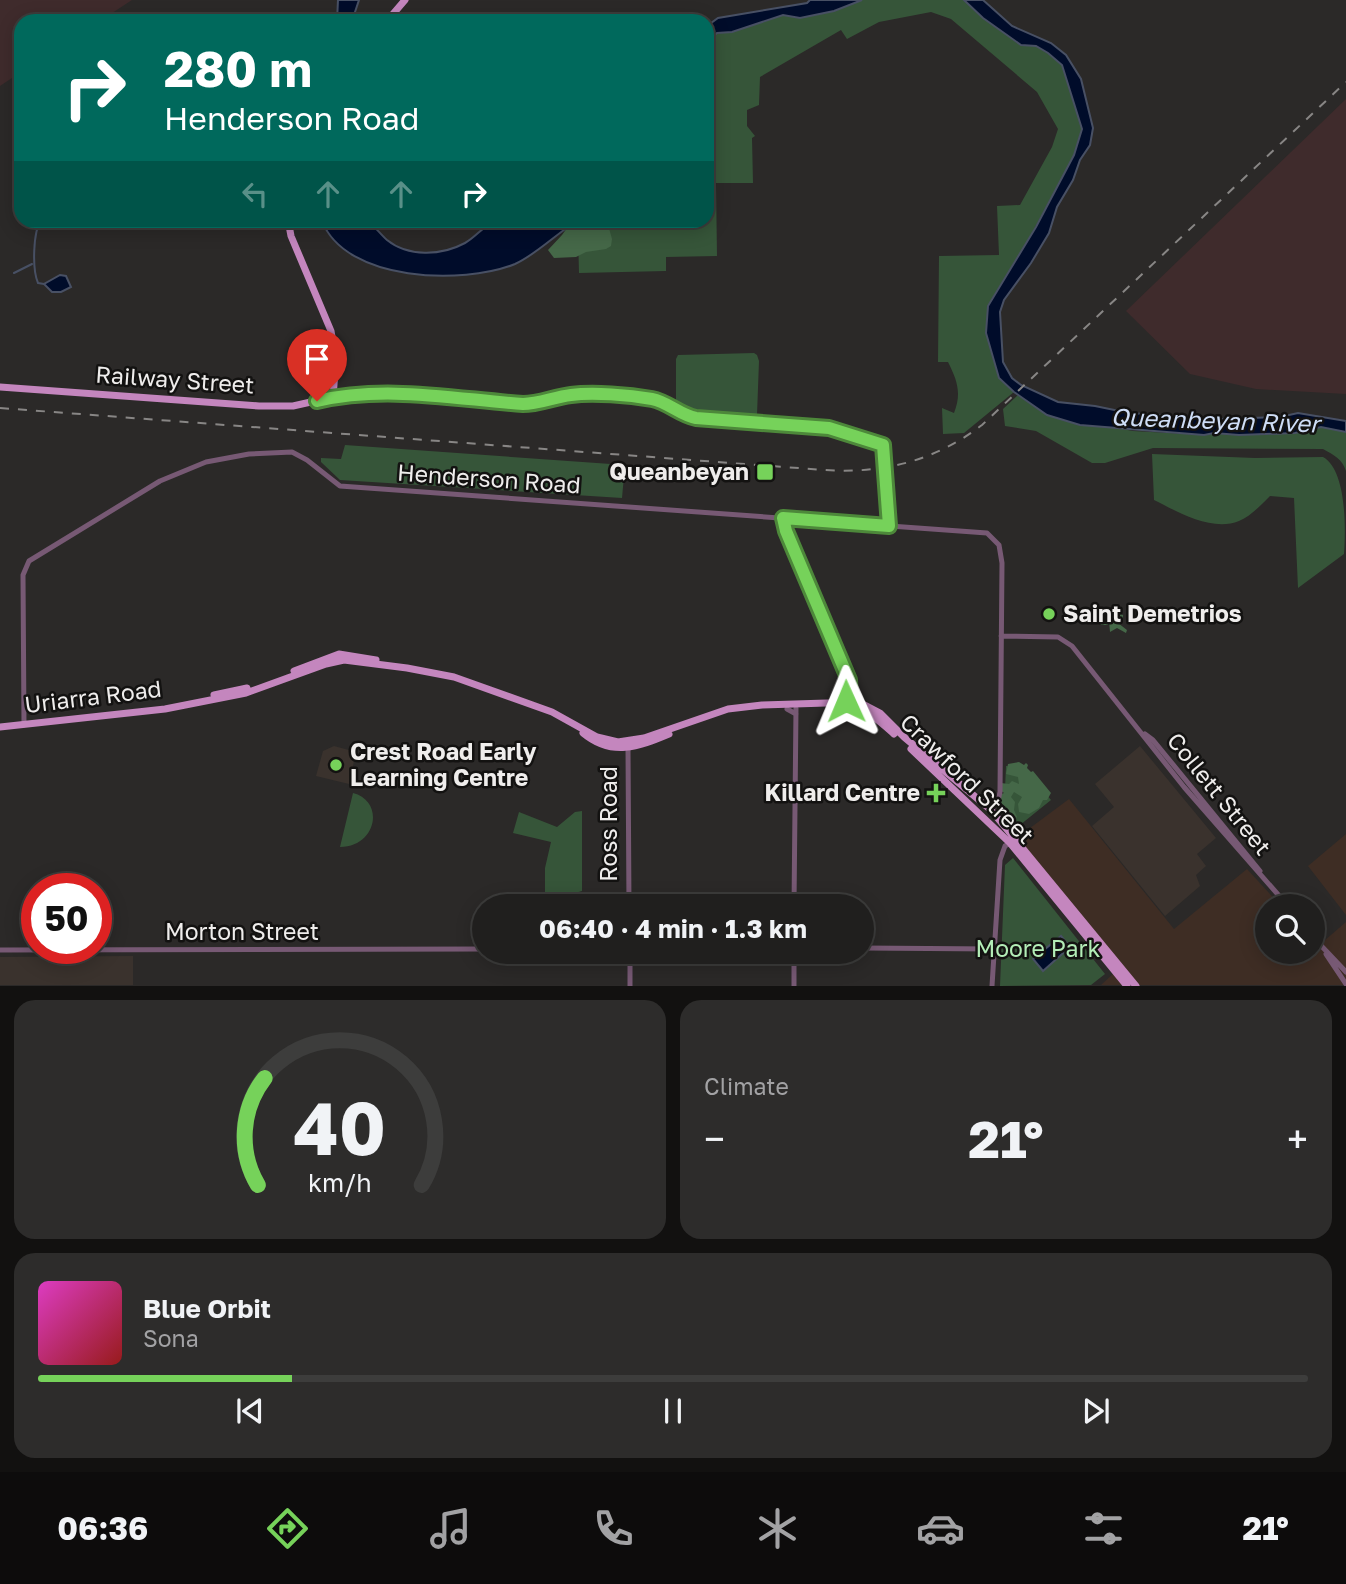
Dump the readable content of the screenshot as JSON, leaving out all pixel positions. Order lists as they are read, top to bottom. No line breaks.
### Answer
{"streets":{"main road":["Railway Street","Uriarra Road","Crawford Street"],"street":["Henderson Road","Collett Street","Ross Road","Morton Street"]},"crossings":[["Railway Street","Henderson Road"],["Henderson Road","Uriarra Road"],["Henderson Road","Crawford Street"],["Henderson Road","Collett Street"],["Uriarra Road","Crawford Street"],["Uriarra Road","Ross Road"]],"water":["Queanbeyan River"],"parks":["Moore Park"],"places":{"transit":["Queanbeyan"],"other":["Saint Demetrios","Crest Road Early Learning Centre"],"health":["Killard Centre"]},"page":{"turn":["280 m","Henderson Road"],"limit":"50","trip":"06:40 · 4 min · 1.3 km","tile":"Climate","heat":["−","21°","+"],"song":["Blue Orbit","Sona"],"tabs":["06:36","21°"],"gauge":["40","km/h"]}}
